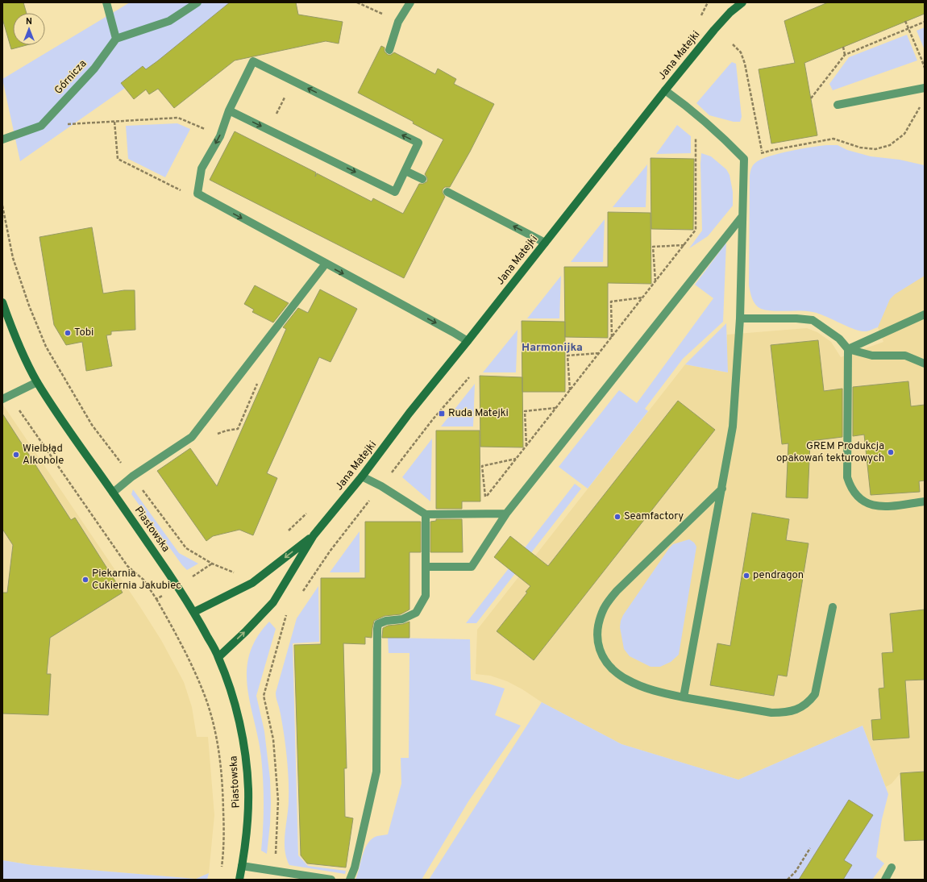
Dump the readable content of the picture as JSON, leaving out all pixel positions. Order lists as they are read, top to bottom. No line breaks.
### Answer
{"streets":{"street":["Jana Matejki","Górnicza","Piastowska"]},"crossings":[["Jana Matejki","Piastowska"]],"districts":["Harmonijka"],"places":{"other":["Tobi","GREM Produkcja opakowań tekturowych","Wielbłąd Alkohole","Seamfactory","pendragon","Piekarnia Cukiernia Jakubiec"],"transit":["Ruda Matejki"]},"north":"top"}
